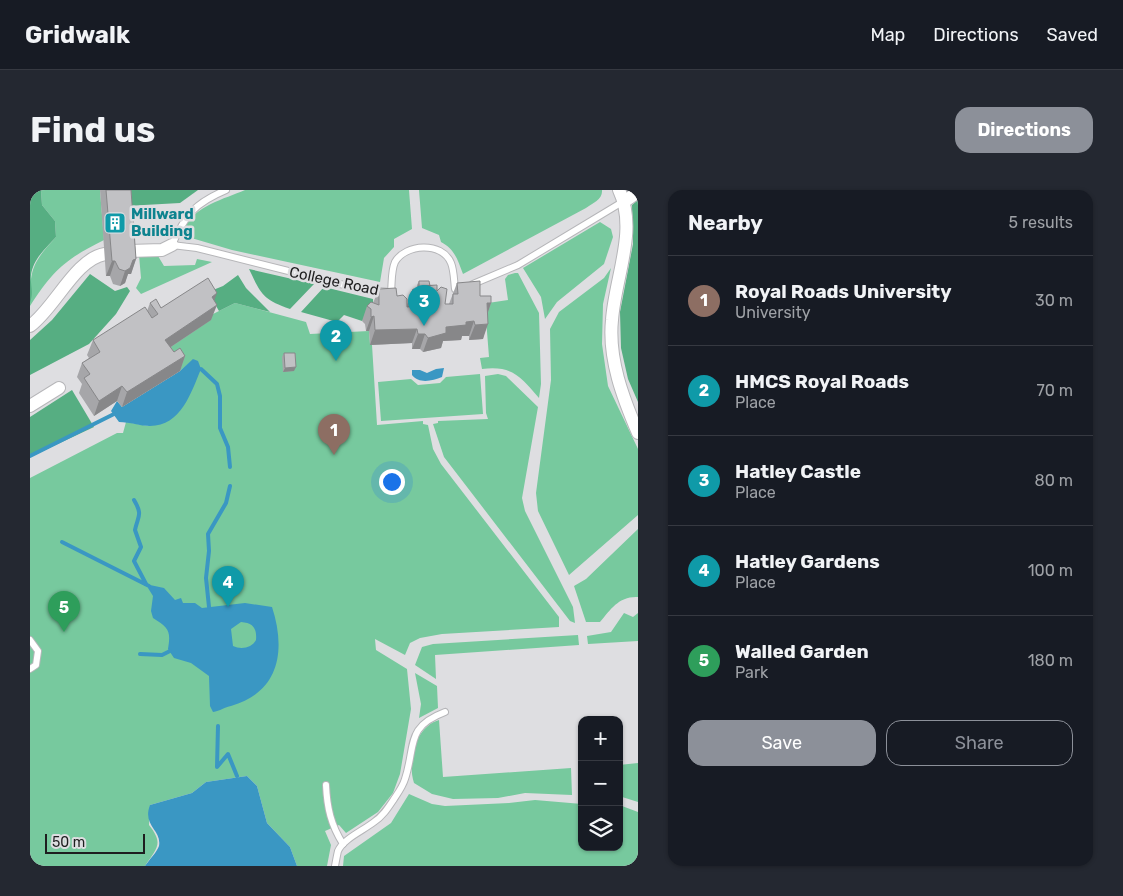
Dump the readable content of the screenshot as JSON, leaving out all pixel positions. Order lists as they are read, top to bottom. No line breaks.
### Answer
{"streets":{"street":["College Road"]},"places":{"building":["Millward Building"]},"scale_bar":"50 m","page":{"header":"Gridwalk","nav":["Map","Directions","Saved"],"buttons":["Directions",["Save","Share"]],"title":"Find us","heading":["Nearby","5 results"],"list":[{"mark":"1","name":"Royal Roads University","note":"University","value":"30 m"},{"mark":"2","name":"HMCS Royal Roads","note":"Place","value":"70 m"},{"mark":"3","name":"Hatley Castle","note":"Place","value":"80 m"},{"mark":"4","name":"Hatley Gardens","note":"Place","value":"100 m"},{"mark":"5","name":"Walled Garden","note":"Park","value":"180 m"}],"pins":["3","2","1","4","5"],"map_buttons":["+","−"],"scale":"50 m"}}
